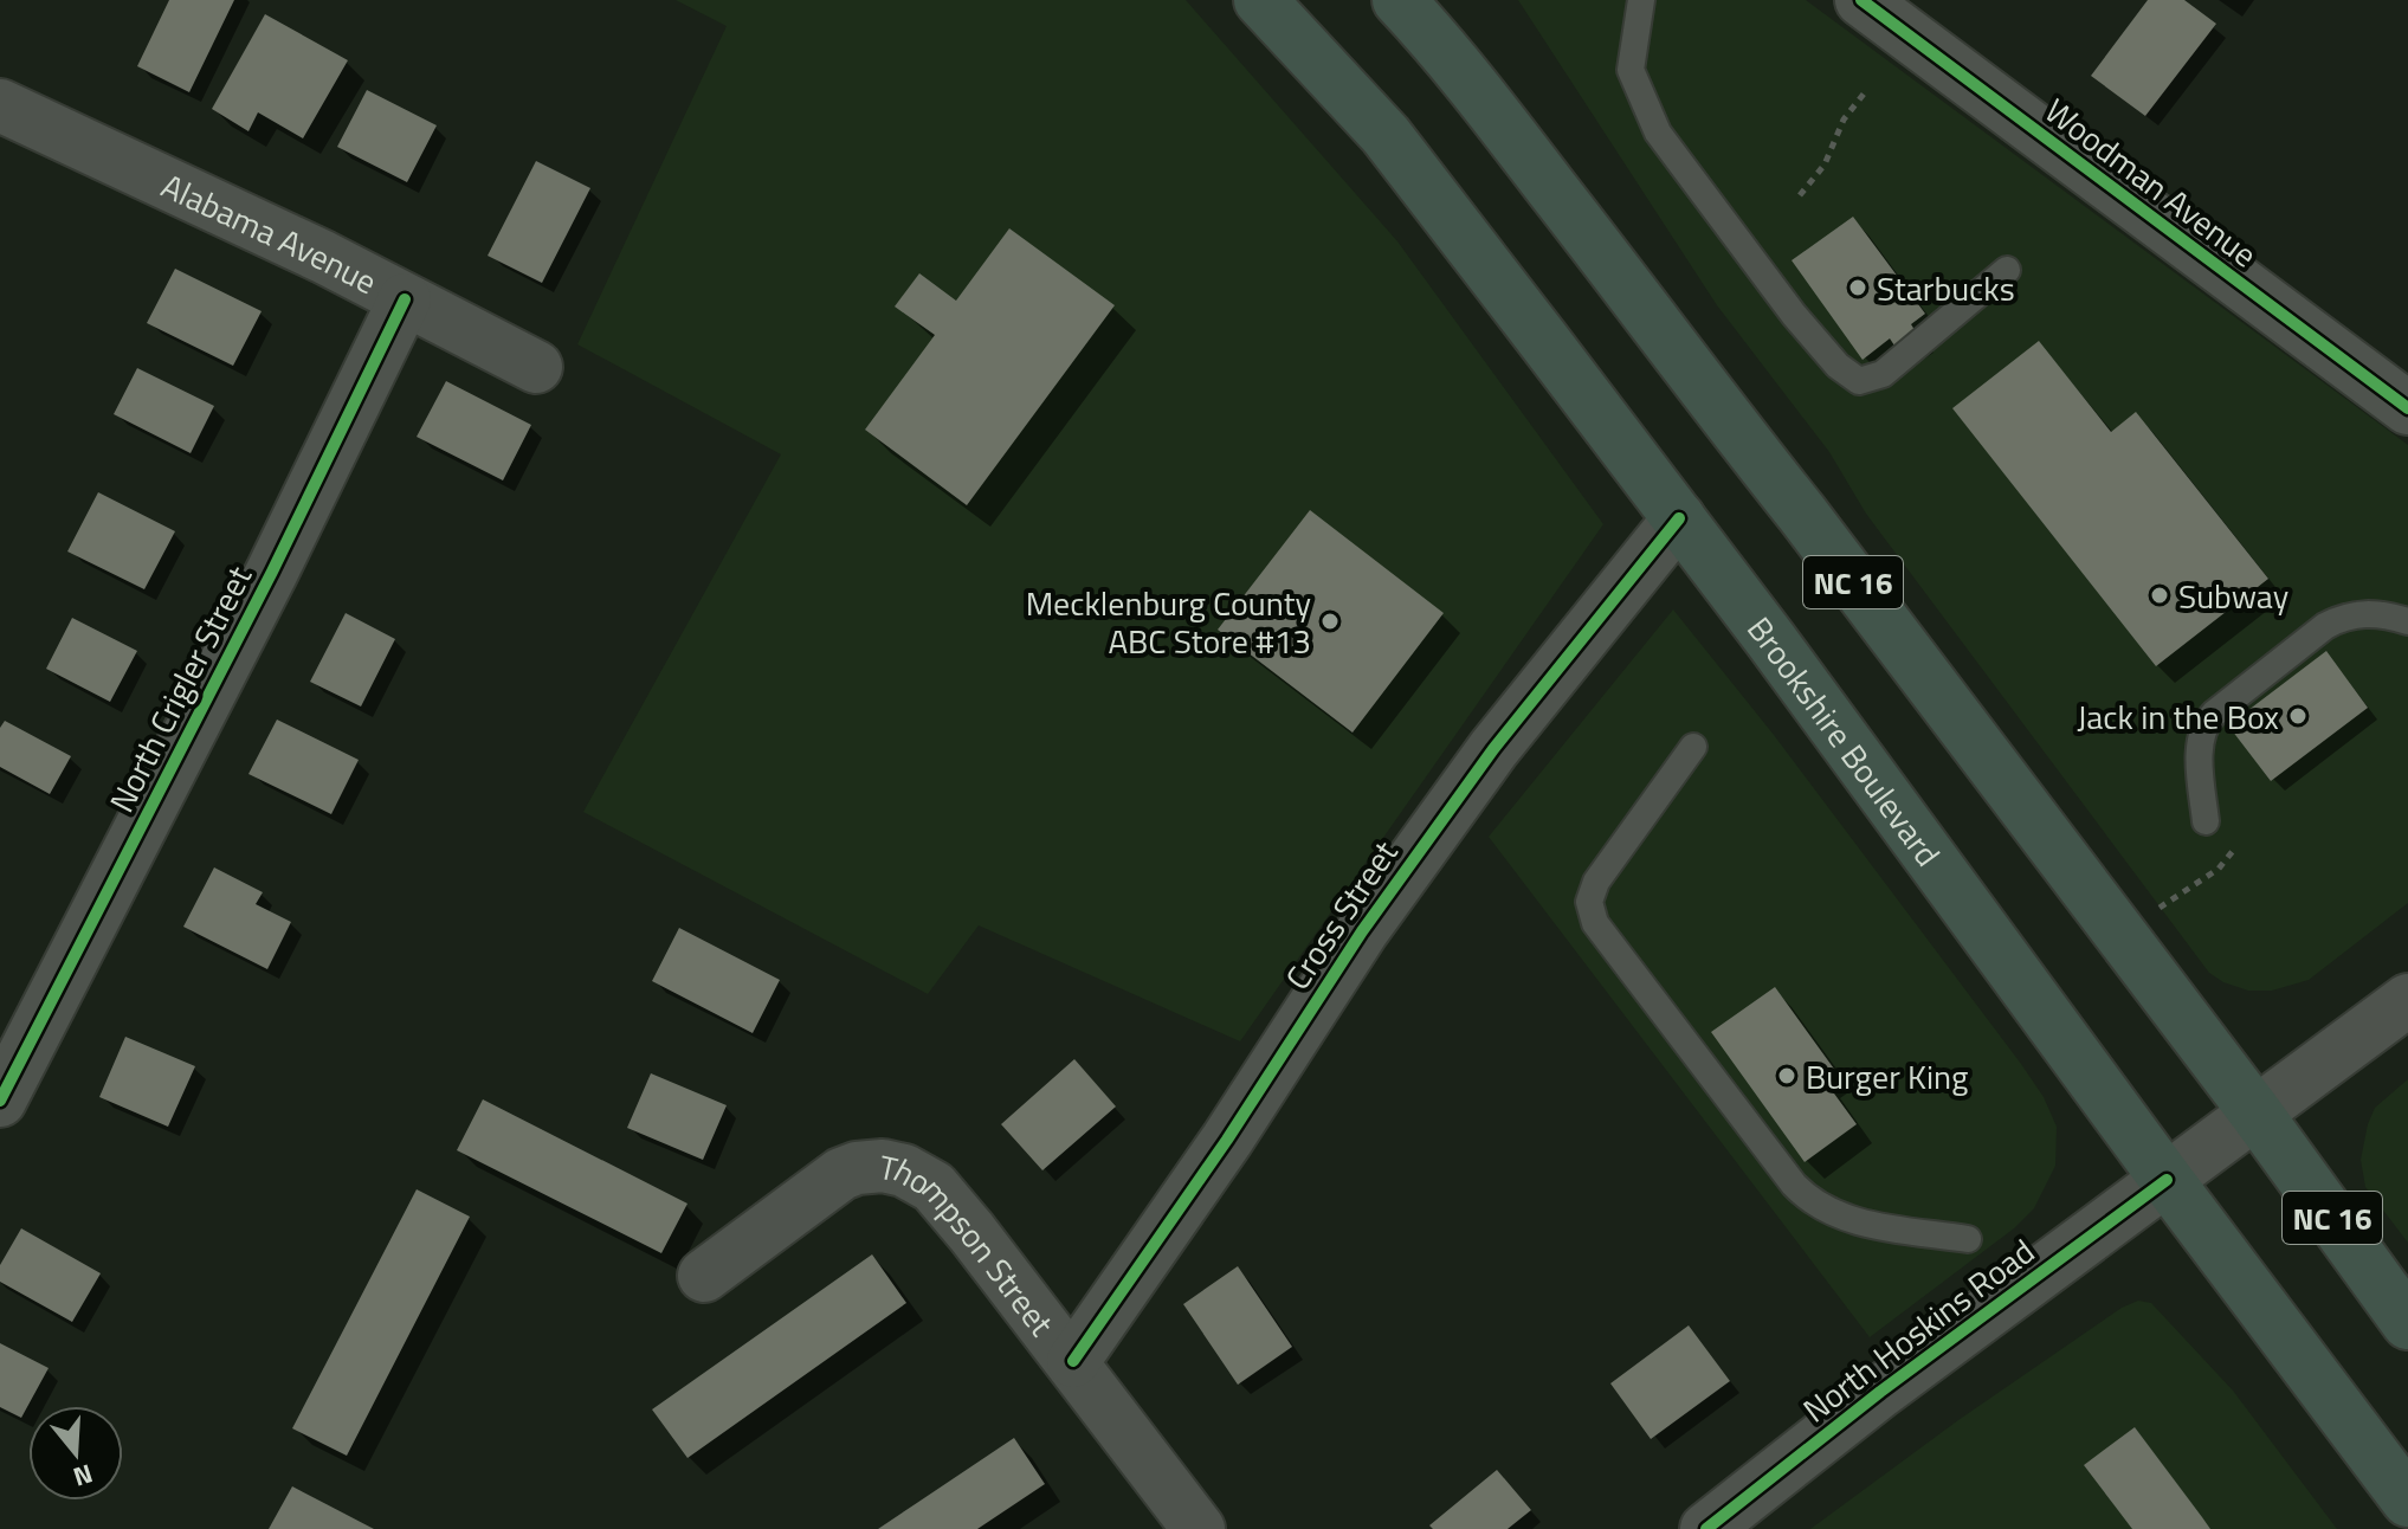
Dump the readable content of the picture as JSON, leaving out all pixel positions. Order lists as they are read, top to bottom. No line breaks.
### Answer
{"streets":{"highway":["NC 16","Brookshire Boulevard"],"street":["Woodman Avenue","Alabama Avenue","North Crigler Street","Cross Street","Thompson Street","North Hoskins Road"]},"crossings":[["Alabama Avenue","North Crigler Street"],["NC 16","North Hoskins Road"],["Brookshire Boulevard","Cross Street"],["Brookshire Boulevard","North Hoskins Road"],["Cross Street","Thompson Street"]],"places":["Starbucks","Subway","Mecklenburg County ABC Store #13","Jack in the Box","Burger King"],"north":"bottom"}
